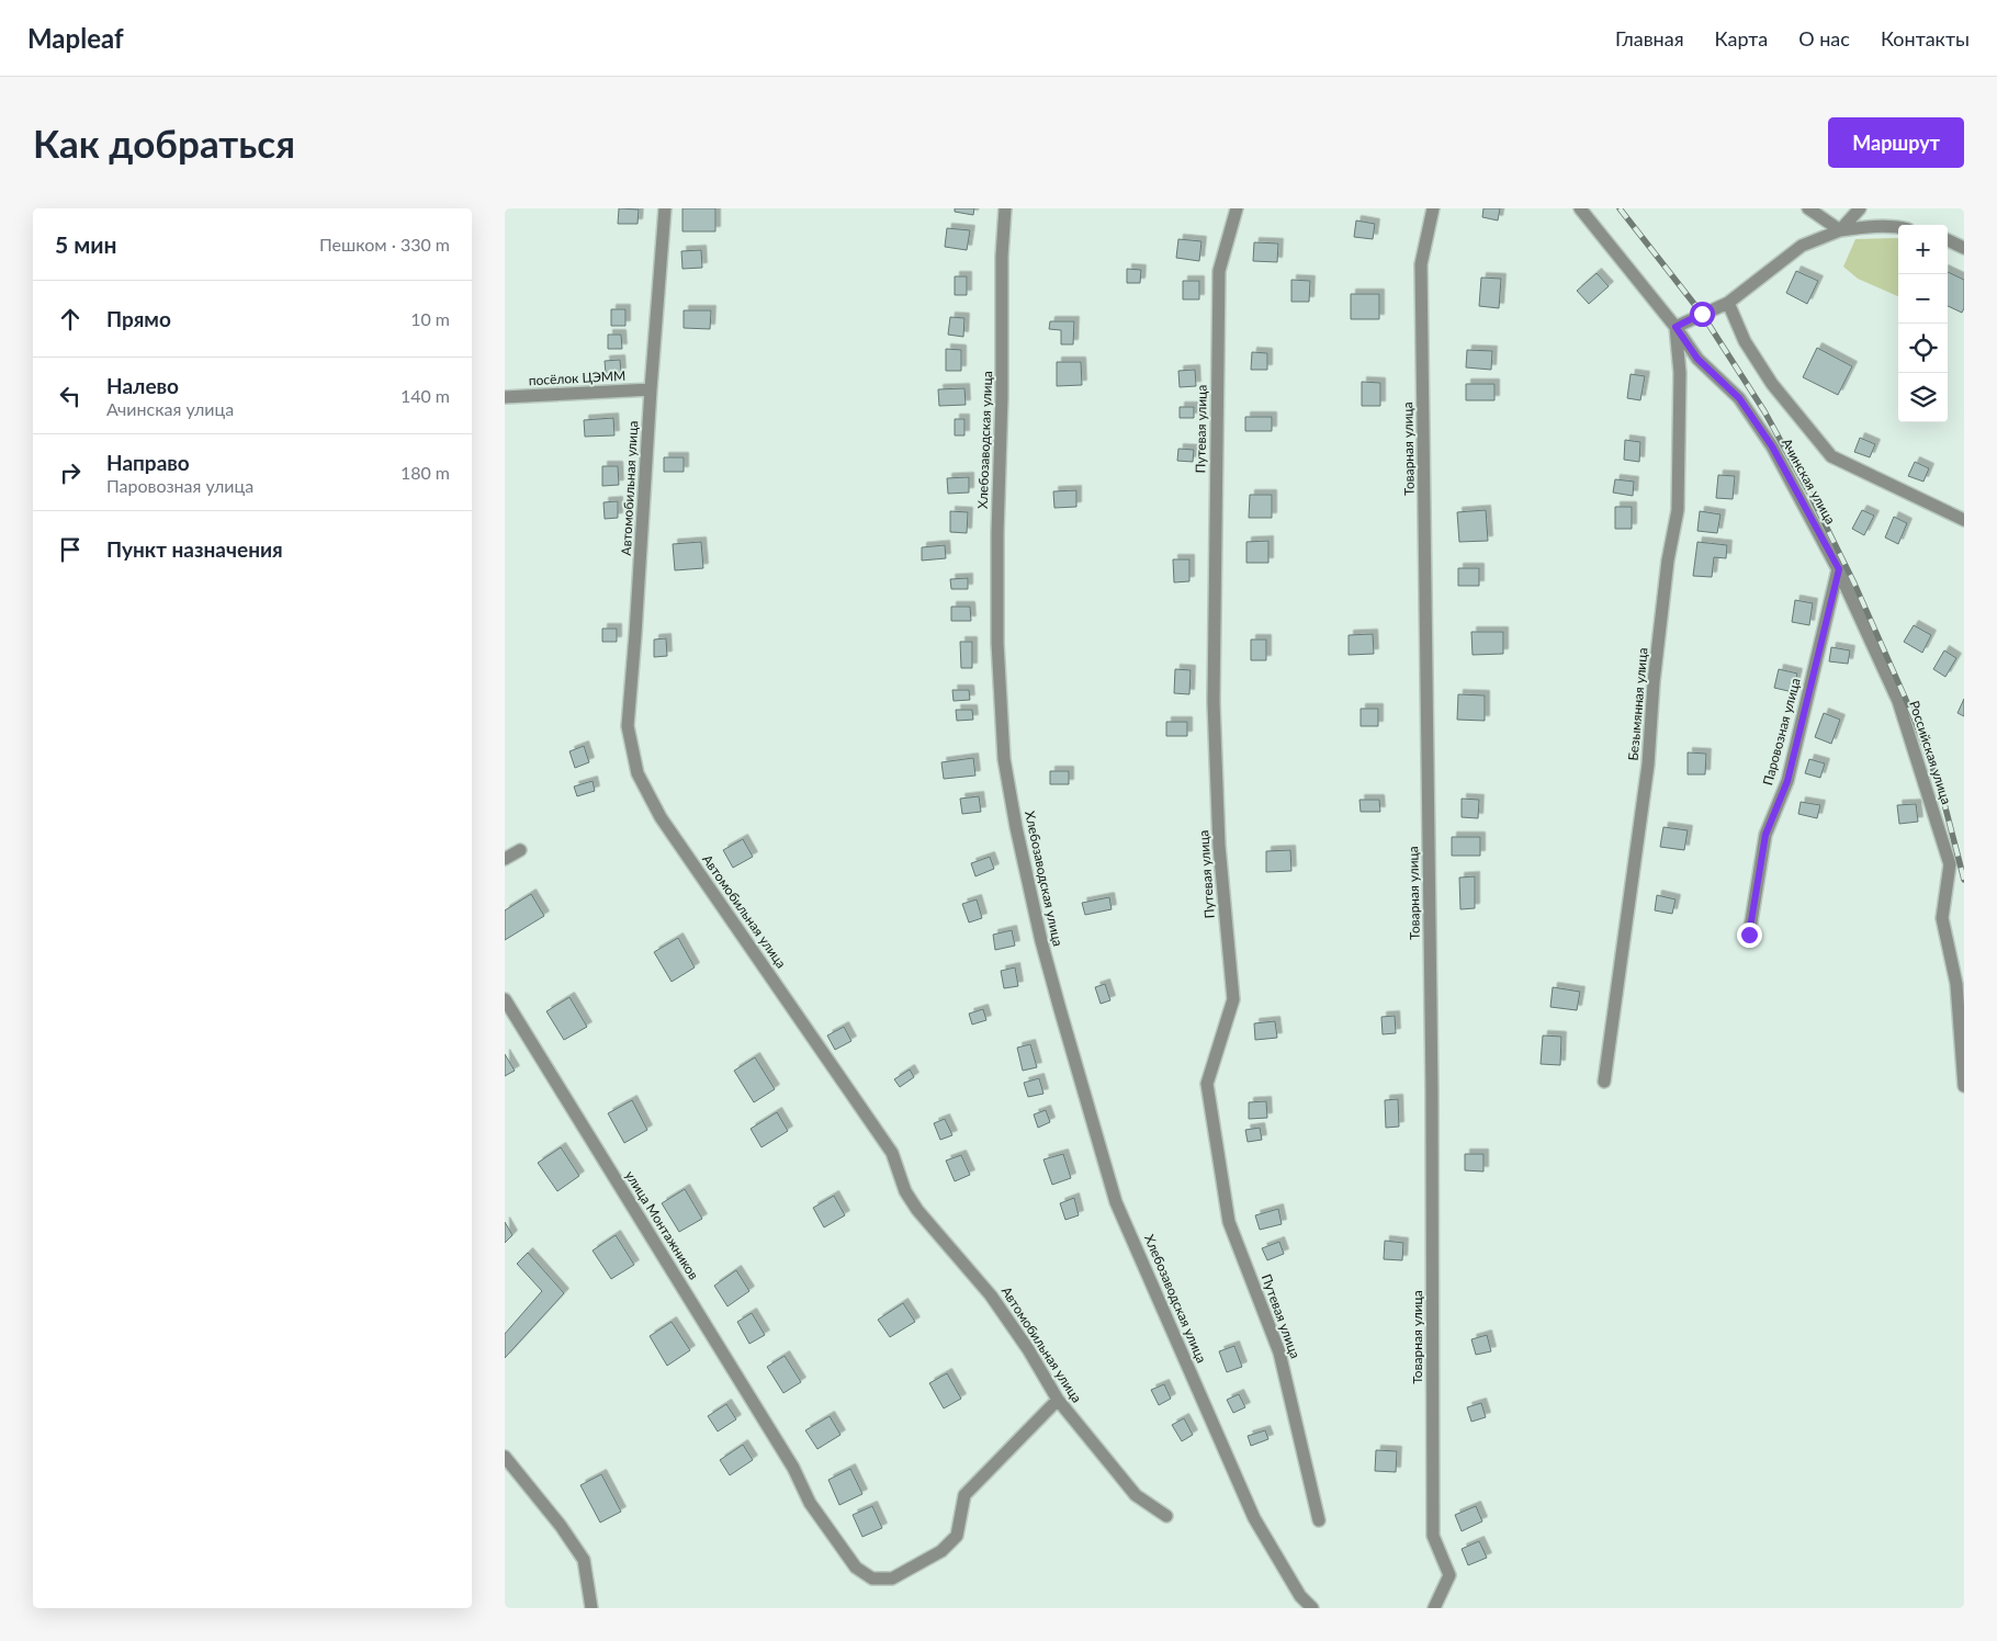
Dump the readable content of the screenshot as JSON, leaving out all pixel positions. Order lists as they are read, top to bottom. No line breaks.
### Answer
{"streets":{"street":["посёлок ЦЭММ","Путевая улица","Хлебозаводская улица","Товарная улица","Ачинская улица","Автомобильная улица","Безымянная улица","Паровозная улица","Российская улица","улица Монтажников"]},"crossings":[["посёлок ЦЭММ","Автомобильная улица"],["Ачинская улица","Безымянная улица"],["Ачинская улица","Паровозная улица"],["Ачинская улица","Российская улица"],["Автомобильная улица","улица Монтажников"],["Паровозная улица","Российская улица"]],"page":{"header":"Mapleaf","nav":["Главная","Карта","О нас","Контакты"],"buttons":"Маршрут","title":"Как добраться","heading":["5 мин","Пешком · 330 m"],"map_buttons":["+","−"],"list":[["Прямо","10 m"],["Налево","Ачинская улица","140 m"],["Направо","Паровозная улица","180 m"],"Пункт назначения"]}}
